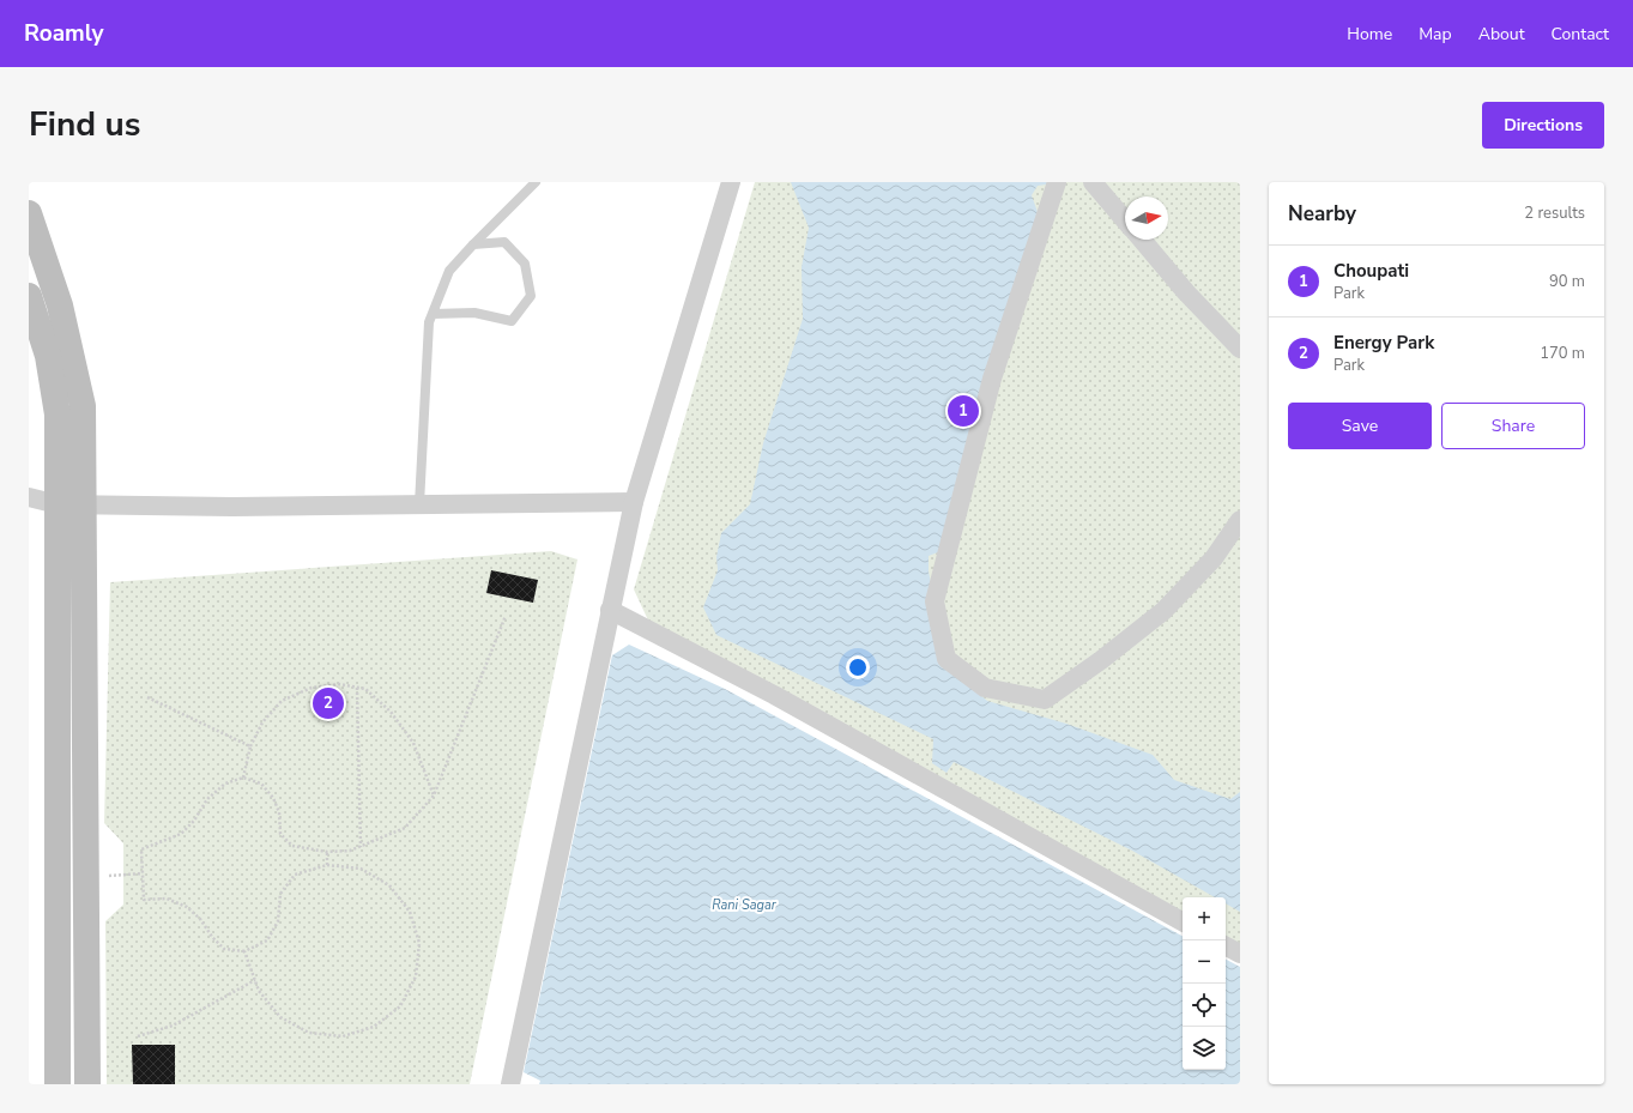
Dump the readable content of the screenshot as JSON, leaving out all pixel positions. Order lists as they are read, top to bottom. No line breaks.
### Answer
{"water":["Rani Sagar"],"north":"right","page":{"header":"Roamly","nav":["Home","Map","About","Contact"],"title":"Find us","buttons":["Directions",["Save","Share"]],"heading":["Nearby","2 results"],"list":[{"mark":"1","name":"Choupati","note":"Park","value":"90 m"},{"mark":"2","name":"Energy Park","note":"Park","value":"170 m"}],"pins":["1","2"],"map_buttons":["+","−"]}}
